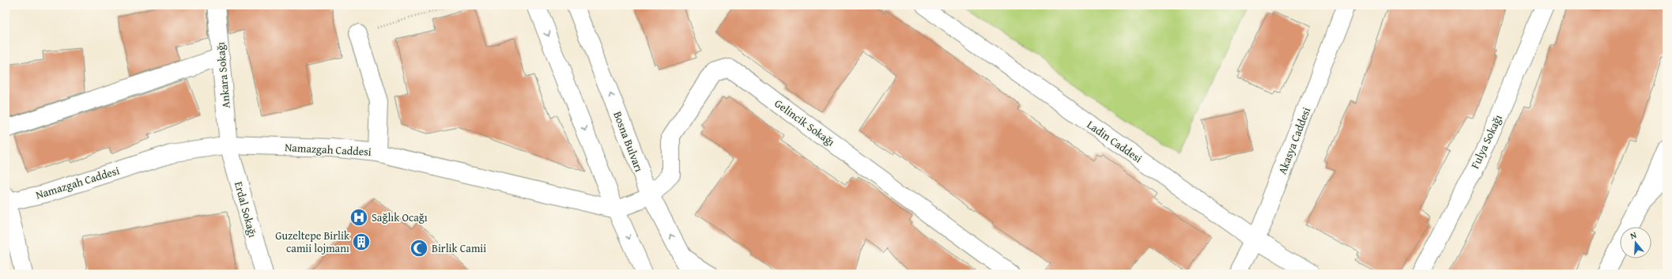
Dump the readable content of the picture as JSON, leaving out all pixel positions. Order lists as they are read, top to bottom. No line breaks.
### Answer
{"streets":{"street":["Ankara Sokağı","Gelincik Sokağı","Akasya Caddesi","Bosna Bulvarı","Ladin Caddesi","Fulya Sokağı","Namazgah Caddesi","Erdal Sokağı"]},"crossings":[["Ankara Sokağı","Namazgah Caddesi"],["Ankara Sokağı","Erdal Sokağı"],["Gelincik Sokağı","Bosna Bulvarı"],["Akasya Caddesi","Ladin Caddesi"],["Namazgah Caddesi","Erdal Sokağı"]],"places":{"hospital":["Sağlık Ocağı"],"building":["Guzeltepe Birlik camii lojmanı"],"mosque":["Birlik Camii"]},"north":"top"}
